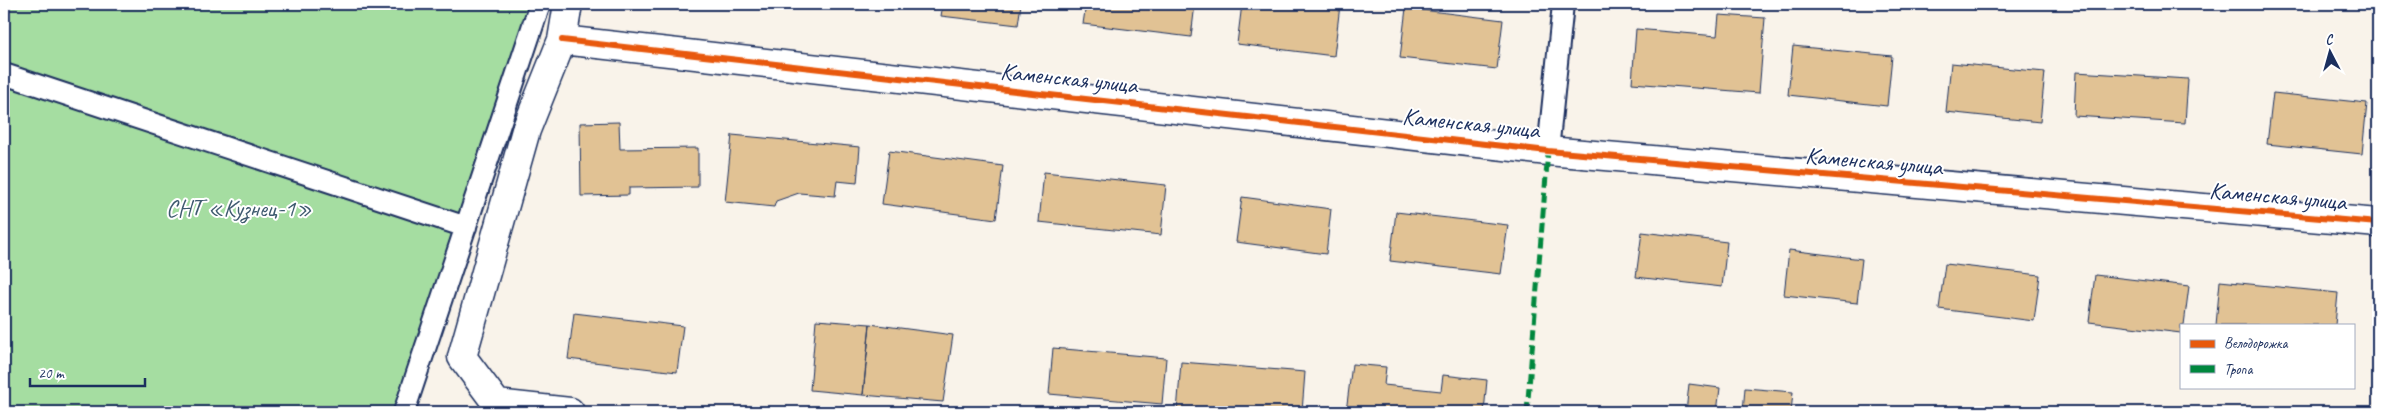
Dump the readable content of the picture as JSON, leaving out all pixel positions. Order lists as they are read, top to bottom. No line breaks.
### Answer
{"streets":{"street":["Каменская улица"]},"parks":["СНТ «Кузнец-1»"],"legend":["Велодорожка","Тропа"],"scale_bar":"20 m","north":"top"}
